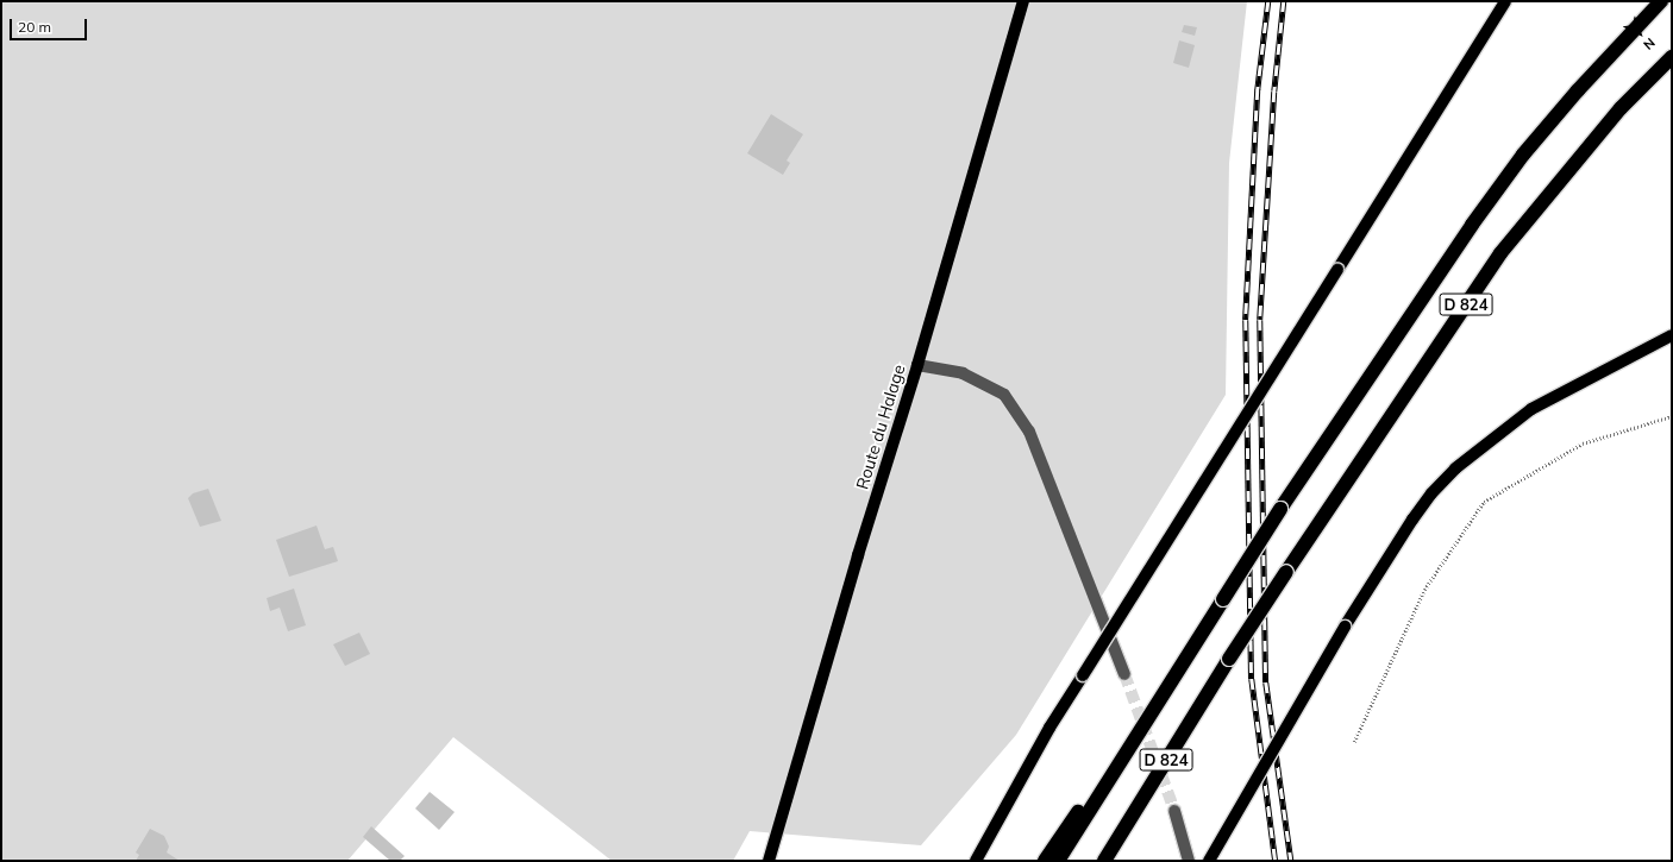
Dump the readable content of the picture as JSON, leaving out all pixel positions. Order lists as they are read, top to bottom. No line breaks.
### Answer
{"streets":{"highway":["D 824"],"main road":["Route du Halage"]},"scale_bar":"20 m","north":"bottom right"}
